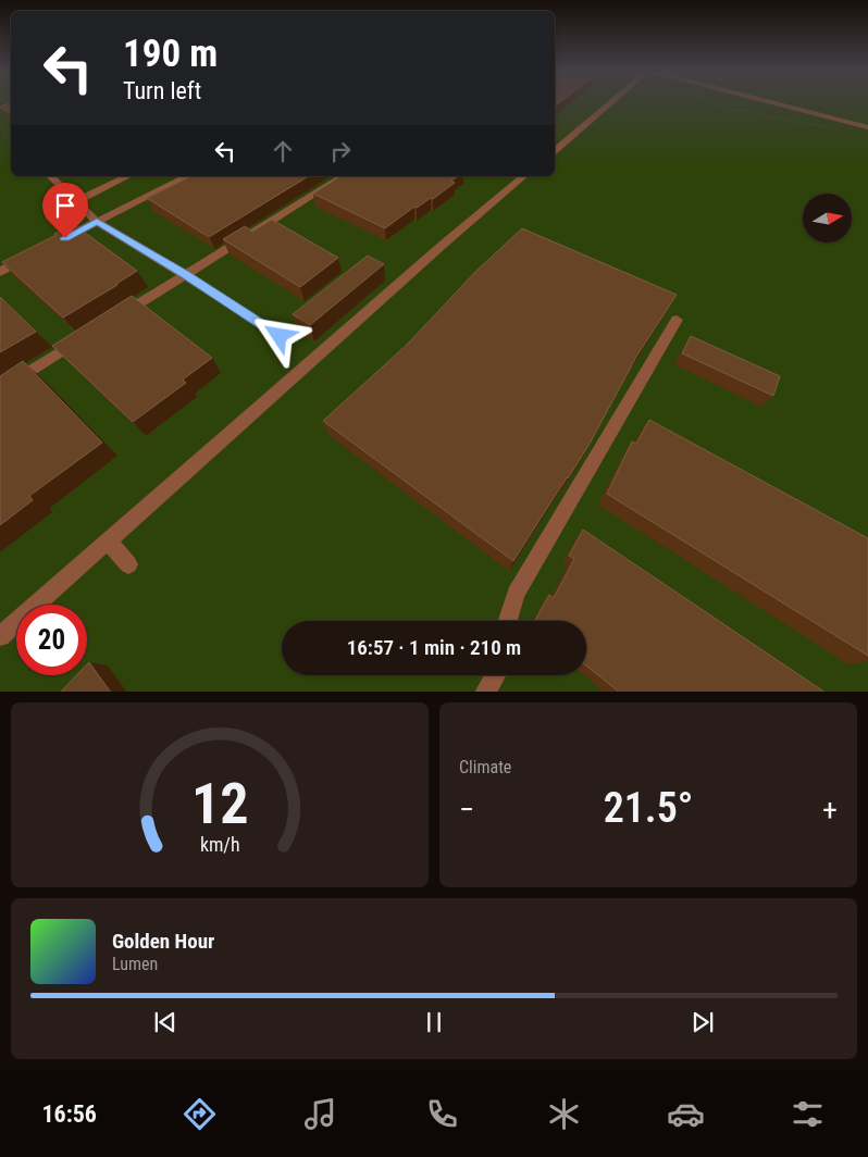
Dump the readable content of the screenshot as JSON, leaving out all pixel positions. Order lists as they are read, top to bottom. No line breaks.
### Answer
{"north":"right","page":{"turn":["190 m","Turn left"],"limit":"20","trip":"16:57 · 1 min · 210 m","tile":"Climate","heat":["−","21.5°","+"],"song":["Golden Hour","Lumen"],"tabs":"16:56","gauge":["12","km/h"]}}
